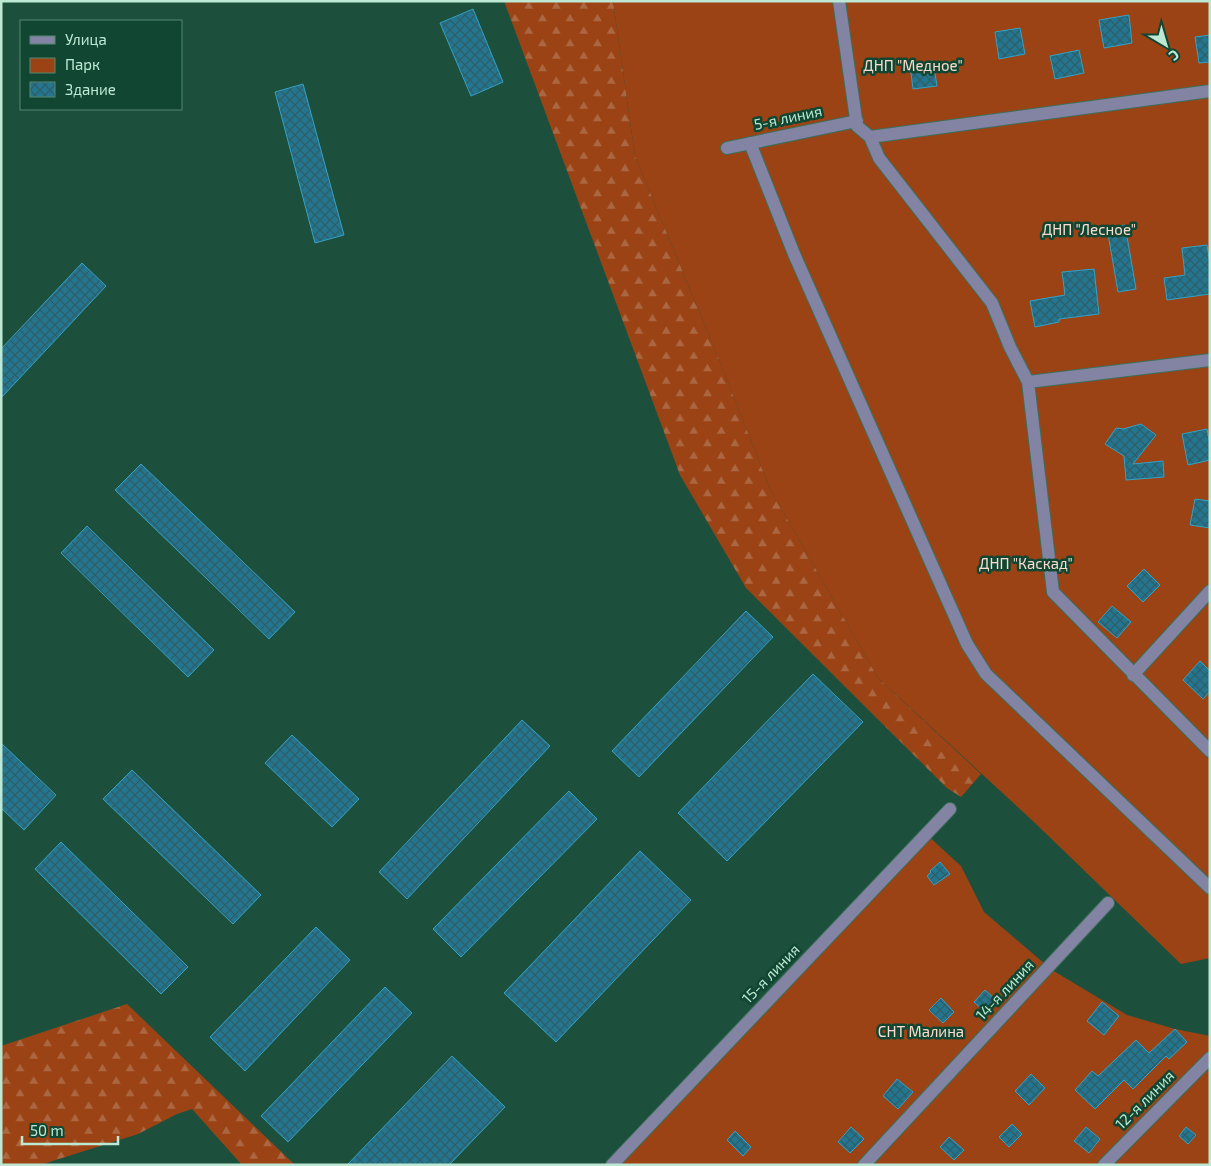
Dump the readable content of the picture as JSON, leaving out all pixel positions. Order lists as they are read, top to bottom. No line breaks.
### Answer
{"streets":{"street":["5-я линия","15-я линия","14-я линия","12-я линия"]},"parks":["ДНП \"Медное\"","ДНП \"Лесное\"","ДНП \"Каскад\"","СНТ Малина"],"legend":["Улица","Парк","Здание"],"scale_bar":"50 m","north":"bottom right"}
